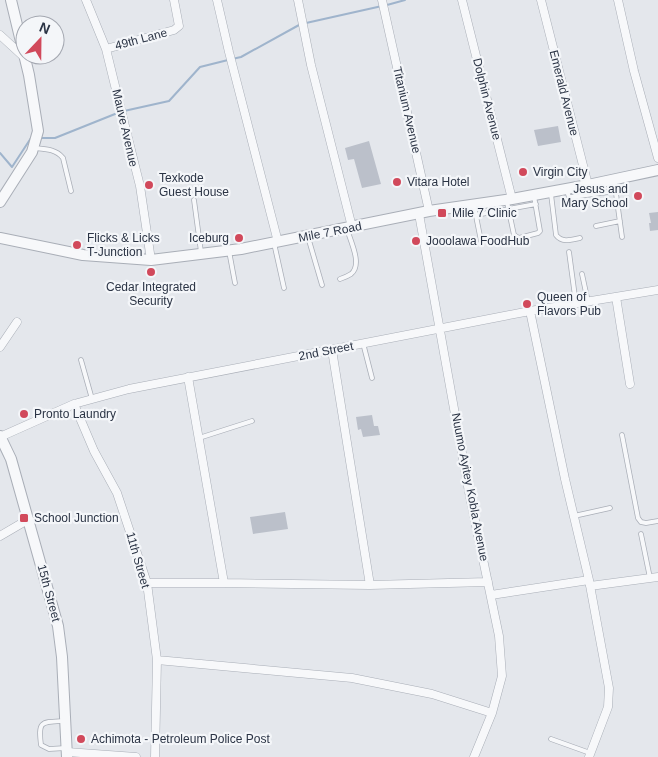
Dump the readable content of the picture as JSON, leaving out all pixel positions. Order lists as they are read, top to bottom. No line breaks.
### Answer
{"streets":{"street":["49th Lane","Emerald Avenue","Dolphin Avenue","Titanium Avenue","Mauve Avenue","Mile 7 Road","2nd Street","Nuumo Ayitey Kobla Avenue","11th Street","15th Street"]},"crossings":[["49th Lane","Mauve Avenue"],["Emerald Avenue","Mile 7 Road"],["Dolphin Avenue","Mile 7 Road"],["Titanium Avenue","Mile 7 Road"],["Titanium Avenue","Nuumo Ayitey Kobla Avenue"],["Mauve Avenue","Mile 7 Road"],["Mile 7 Road","Nuumo Ayitey Kobla Avenue"],["2nd Street","Nuumo Ayitey Kobla Avenue"],["2nd Street","11th Street"],["2nd Street","15th Street"]],"places":{"other":["Virgin City","Vitara Hotel","Texkode Guest House","Jesus and Mary School","Iceburg","Jooolawa FoodHub","Flicks & Licks T-Junction","Cedar Integrated Security","Queen of Flavors Pub","Pronto Laundry","Achimota - Petroleum Police Post"],"transit":["Mile 7 Clinic","School Junction"]},"north":"top"}
